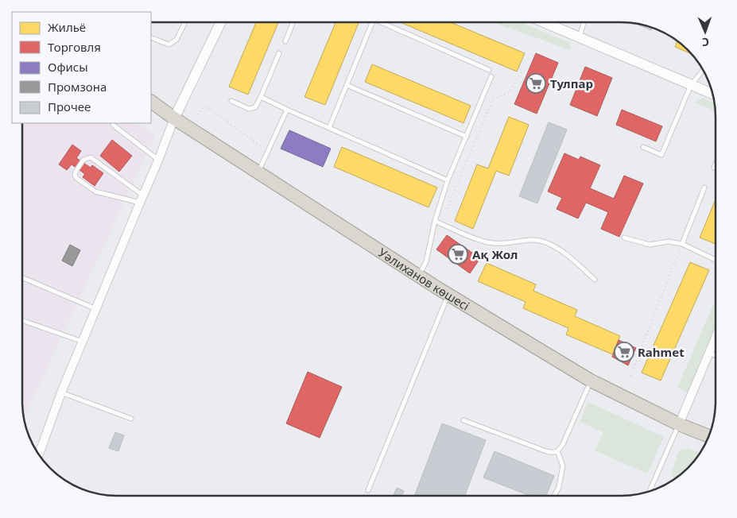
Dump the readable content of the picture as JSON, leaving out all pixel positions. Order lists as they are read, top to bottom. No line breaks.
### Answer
{"streets":{"highway":["Уәлиханов көшесі"]},"places":{"supermarket":["Тулпар","Ақ Жол","Rahmet"]},"legend":["Жильё","Торговля","Офисы","Промзона","Прочее"],"north":"bottom"}
